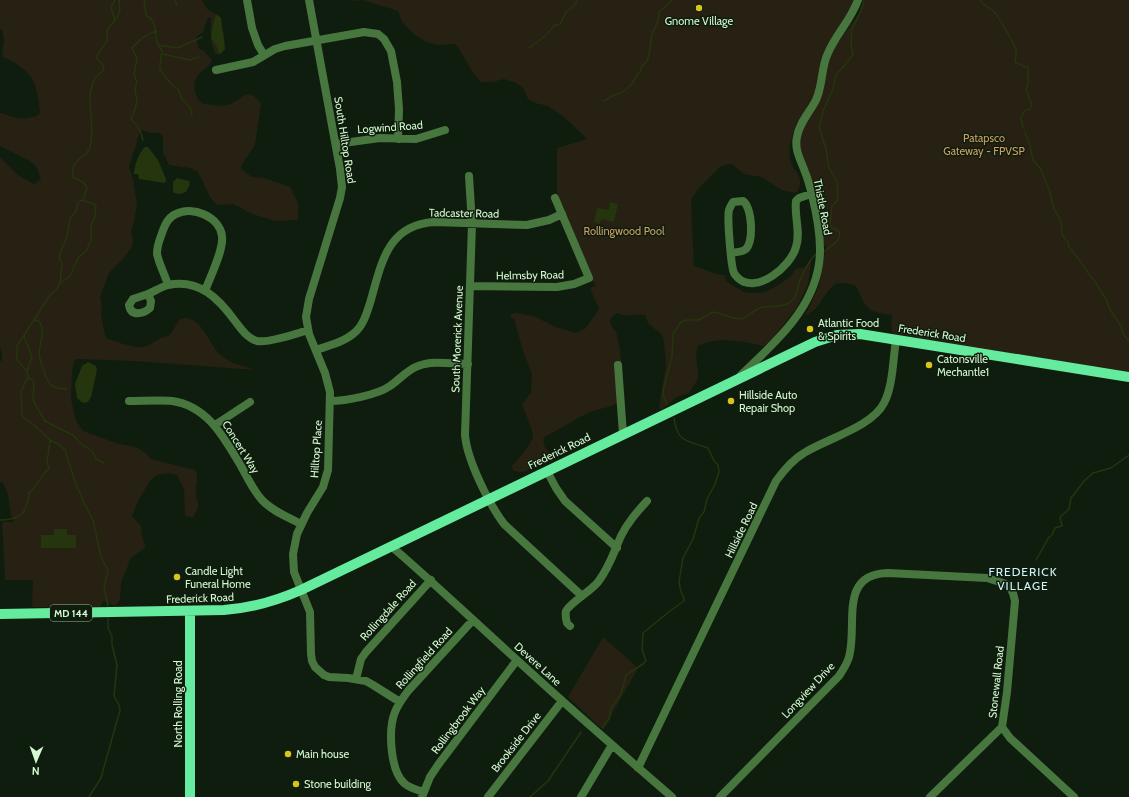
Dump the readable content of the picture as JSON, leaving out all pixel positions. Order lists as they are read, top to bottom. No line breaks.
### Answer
{"streets":{"main road":["Frederick Road","MD 144","North Rolling Road"],"street":["Logwind Road","South Hilltop Road","Thistle Road","Tadcaster Road","Helmsby Road","South Morerick Avenue","Concert Way","Hilltop Place","Hillside Road","Rollingdale Road","Rollingfield Road","Devere Lane","Stonewall Road","Longview Drive","Rollingbrook Way","Brookside Drive"]},"crossings":[["Logwind Road","South Hilltop Road"],["South Hilltop Road","Tadcaster Road"],["South Hilltop Road","Hilltop Place"],["Thistle Road","Frederick Road"],["Tadcaster Road","Helmsby Road"],["Tadcaster Road","South Morerick Avenue"],["Tadcaster Road","Hilltop Place"],["Helmsby Road","South Morerick Avenue"],["Frederick Road","South Morerick Avenue"],["Frederick Road","Hilltop Place"],["Frederick Road","Hillside Road"],["Frederick Road","Devere Lane"],["Frederick Road","North Rolling Road"],["Concert Way","Hilltop Place"],["Hilltop Place","Rollingdale Road"],["Hilltop Place","Rollingfield Road"],["Hillside Road","Devere Lane"],["Rollingdale Road","Devere Lane"],["Rollingfield Road","Devere Lane"],["Rollingfield Road","Rollingbrook Way"],["Devere Lane","Rollingbrook Way"],["Devere Lane","Brookside Drive"],["Stonewall Road","Longview Drive"]],"districts":["FREDERICK VILLAGE"],"parks":["Patapsco Gateway - FPVSP","Rollingwood Pool"],"places":["Gnome Village","Atlantic Food & Spirits","Catonsville Mechantle1","Hillside Auto Repair Shop","Candle Light Funeral Home","Main house","Stone building"],"north":"bottom"}
